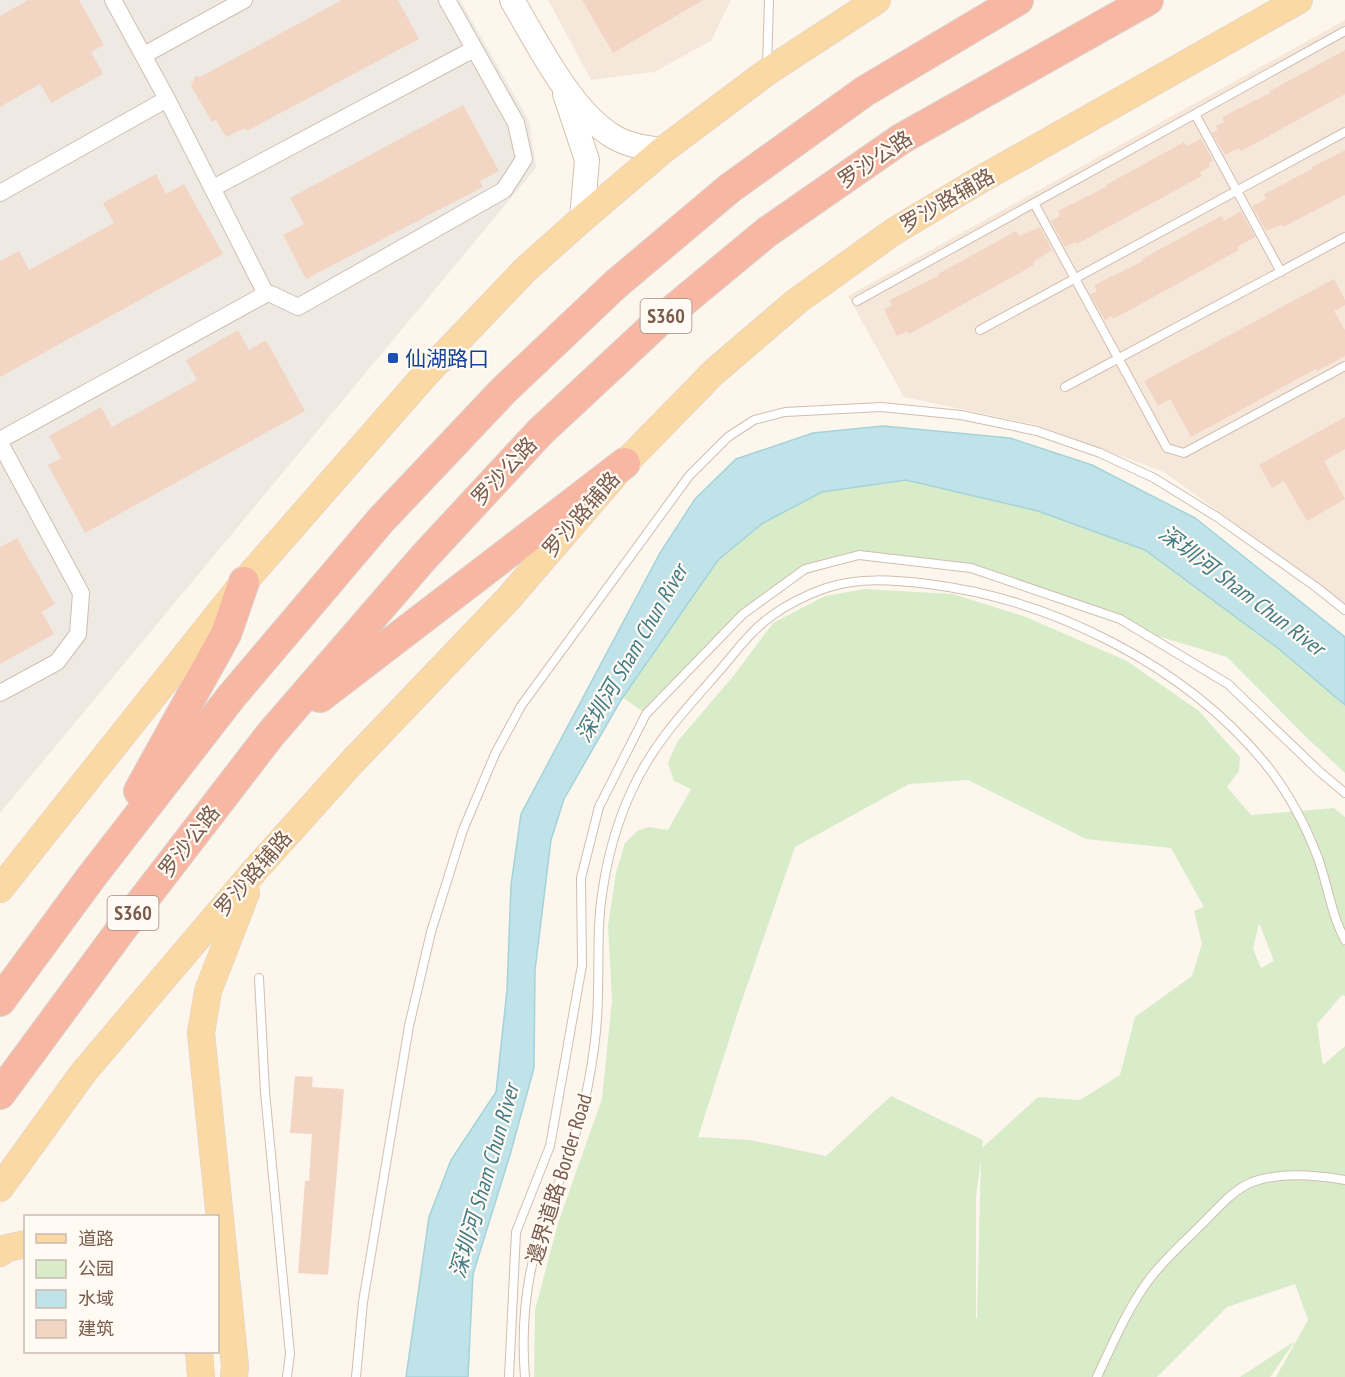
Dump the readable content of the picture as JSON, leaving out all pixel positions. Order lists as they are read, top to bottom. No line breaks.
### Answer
{"streets":{"highway":["罗沙公路","S360"],"main road":["罗沙路辅路"],"lane":["邊界道路 Border Road"]},"water":["深圳河 Sham Chun River"],"places":{"transit":["仙湖路口"]},"legend":["道路","公园","水域","建筑"]}
